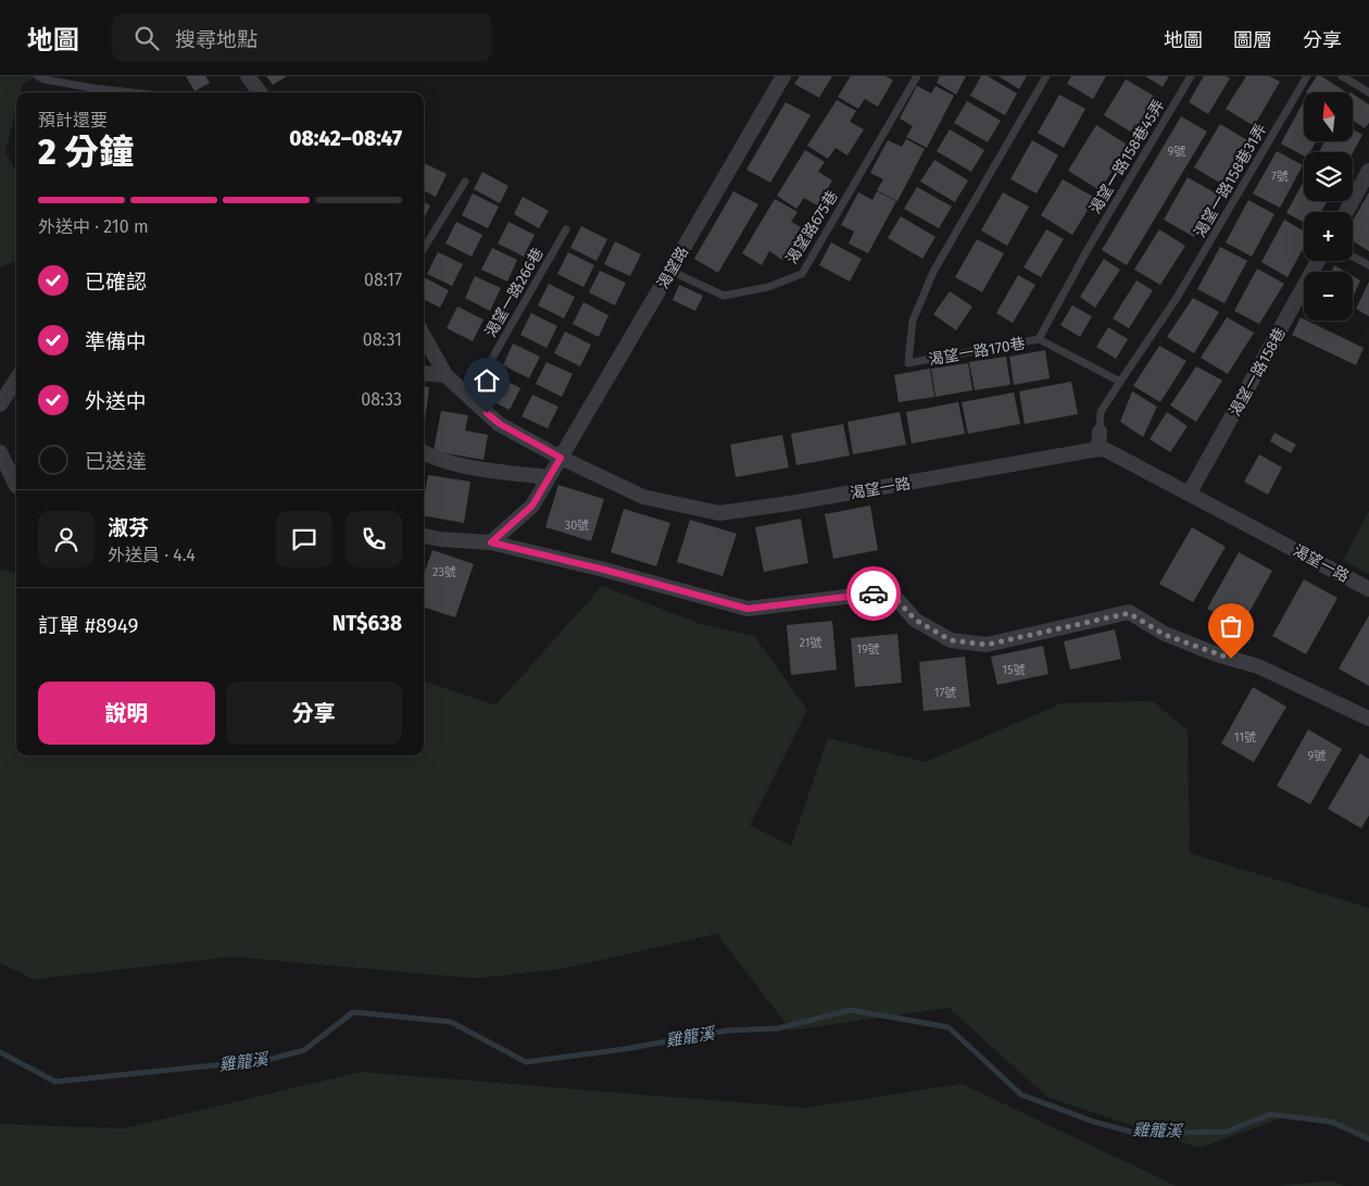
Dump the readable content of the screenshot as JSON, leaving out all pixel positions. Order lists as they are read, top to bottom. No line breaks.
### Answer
{"streets":{"street":["渴望路","渴望一路158巷","渴望一路"],"lane":["渴望一路158巷45弄","渴望一路158巷31弄","渴望路675巷","渴望一路266巷","渴望一路170巷"]},"crossings":[["渴望一路158巷45弄","渴望一路170巷"],["渴望一路158巷31弄","渴望一路170巷"],["渴望路675巷","渴望路"],["渴望路","渴望一路"],["渴望一路266巷","渴望一路"],["渴望一路158巷","渴望一路"]],"water":["雞籠溪"],"house_numbers":["9號","7號","30號","23號","21號","19號","15號","17號","11號","9號"],"north":"top","page":{"header":"地圖","search":"搜尋地點","nav":["地圖","圖層","分享"],"map_buttons":["+","−"],"heading":["2 分鐘","預計還要","08:42–08:47"],"panel":["淑芬","外送員 · 4.4","訂單 #8949","NT$638"],"bar":"外送中 · 210 m","list":[["已確認","08:17"],["準備中","08:31"],["外送中","08:33"],"已送達"],"buttons":["說明","分享"]}}
